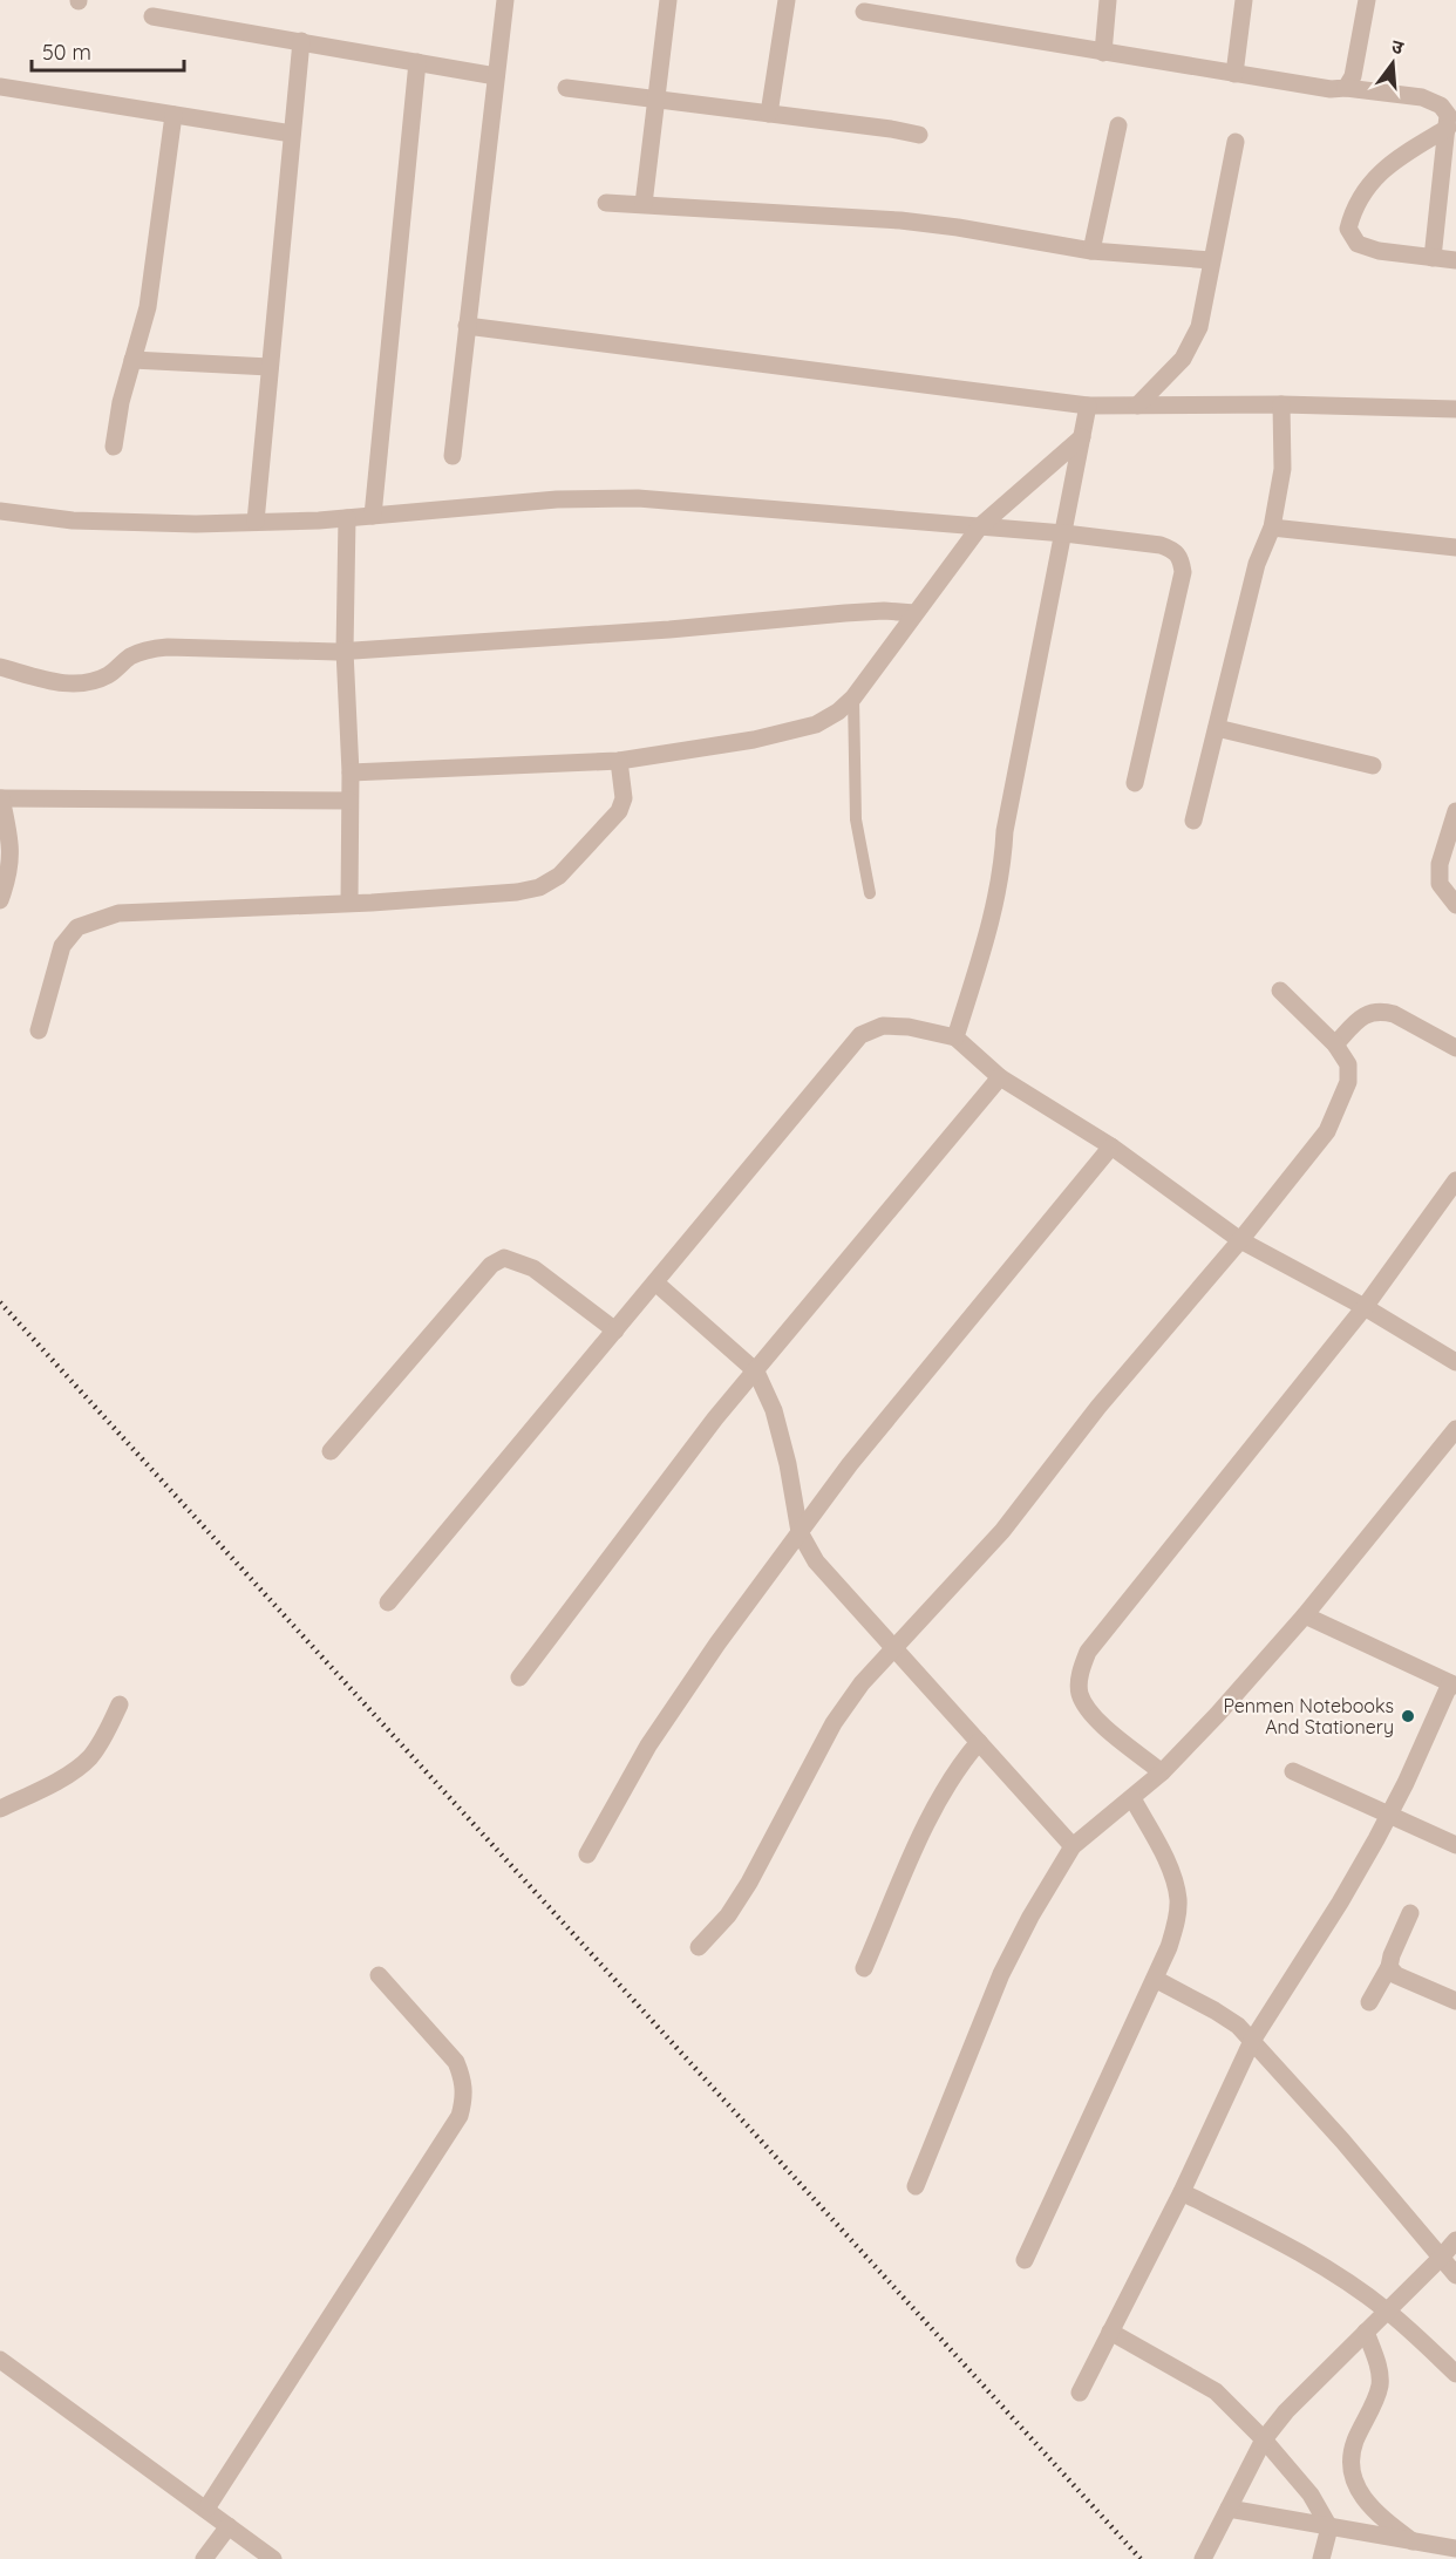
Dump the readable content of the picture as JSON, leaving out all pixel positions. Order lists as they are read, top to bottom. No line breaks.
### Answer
{"places":["Penmen Notebooks And Stationery"],"scale_bar":"50 m","north":"top"}
